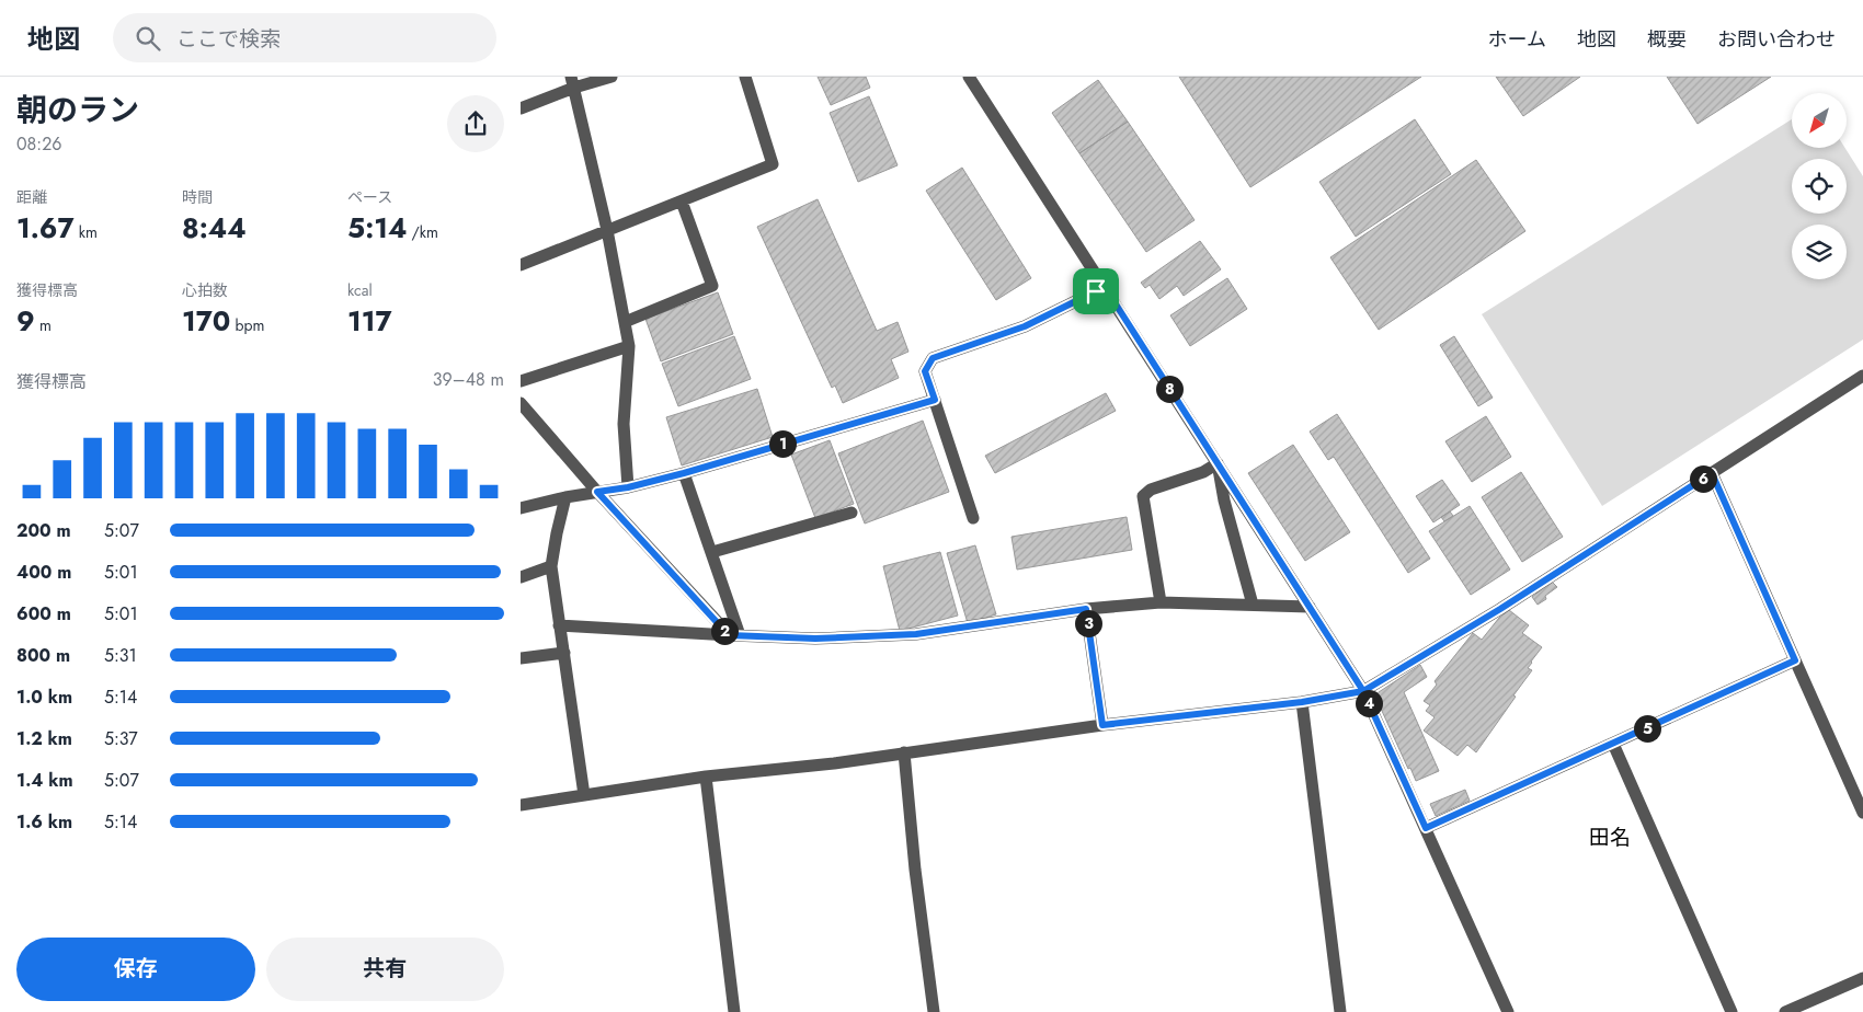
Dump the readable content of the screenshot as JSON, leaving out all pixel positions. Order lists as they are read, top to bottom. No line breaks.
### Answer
{"districts":["田名"],"north":"bottom left","page":{"header":"地図","search":"ここで検索","nav":["ホーム","地図","概要","お問い合わせ"],"heading":["朝のラン","08:26"],"stats":[["距離","1.67 km"],["時間","8:44"],["ペース","5:14 /km"],["獲得標高","9 m"],["心拍数","170 bpm"],["kcal","117"]],"chart":["獲得標高","39–48 m"],"pins":["8","1","6","3","2","4","5"],"list":[{"name":"200 m","note":"5:07"},{"name":"400 m","note":"5:01"},{"name":"600 m","note":"5:01"},{"name":"800 m","note":"5:31"},{"name":"1.0 km","note":"5:14"},{"name":"1.2 km","note":"5:37"},{"name":"1.4 km","note":"5:07"},{"name":"1.6 km","note":"5:14"}],"buttons":["保存","共有"]}}
